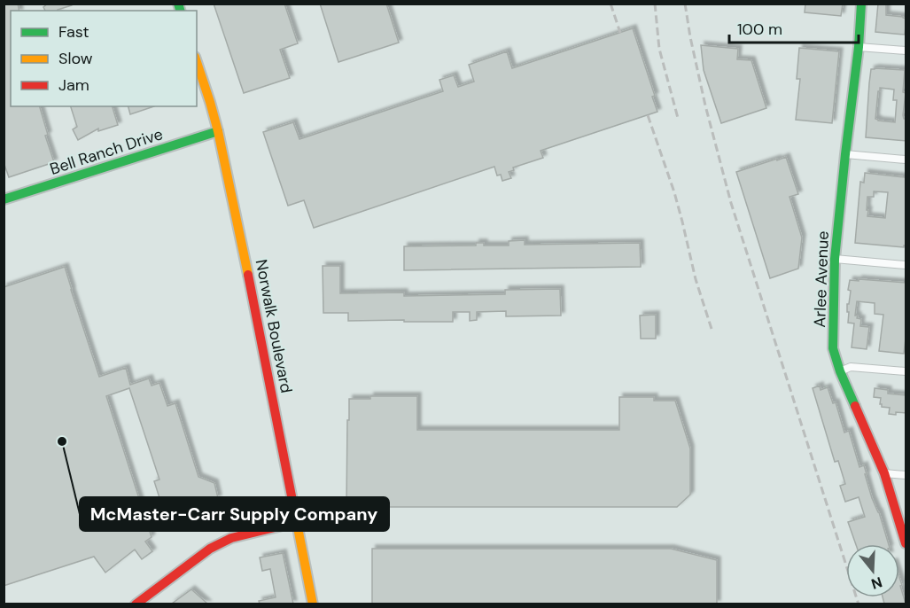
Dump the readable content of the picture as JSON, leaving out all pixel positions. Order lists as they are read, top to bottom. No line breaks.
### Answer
{"streets":{"street":["Bell Ranch Drive","Arlee Avenue","Norwalk Boulevard"]},"crossings":[["Bell Ranch Drive","Norwalk Boulevard"]],"places":["McMaster-Carr Supply Company"],"legend":["Fast","Slow","Jam"],"scale_bar":"100 m","north":"bottom"}
